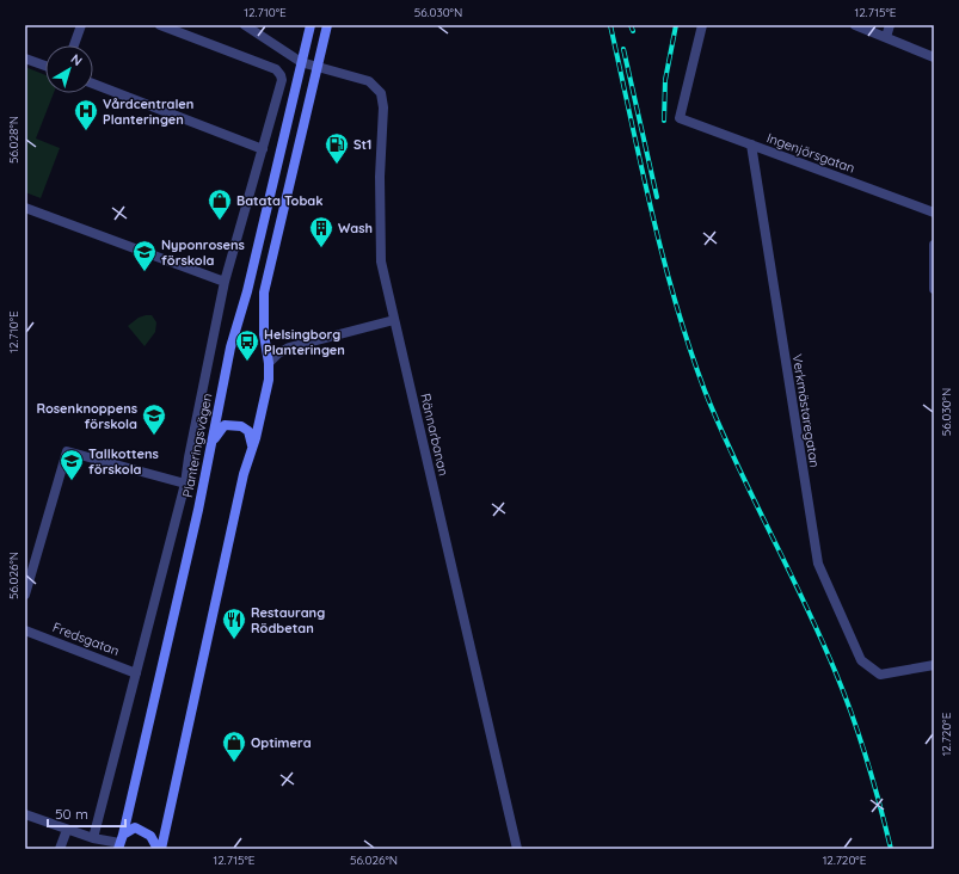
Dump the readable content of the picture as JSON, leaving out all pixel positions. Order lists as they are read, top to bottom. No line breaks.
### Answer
{"streets":{"main road":["Planteringsvägen"],"street":["Ingenjörsgatan","Verkmästaregatan","Rännarbanan","Fredsgatan"]},"crossings":[["Ingenjörsgatan","Verkmästaregatan"],["Rännarbanan","Planteringsvägen"],["Planteringsvägen","Fredsgatan"]],"places":{"hospital":["Vårdcentralen Planteringen"],"fuel station":["St1"],"shop":["Batata Tobak","Optimera"],"building":["Wash"],"school or university":["Nyponrosens förskola","Rosenknoppens förskola","Tallkottens förskola"],"bus stop":["Helsingborg Planteringen"],"restaurant":["Restaurang Rödbetan"]},"scale_bar":"50 m","north":"top right","coordinates":["12.710°E","56.030°N","12.715°E","56.028°N","56.026°N","12.720°E"]}
